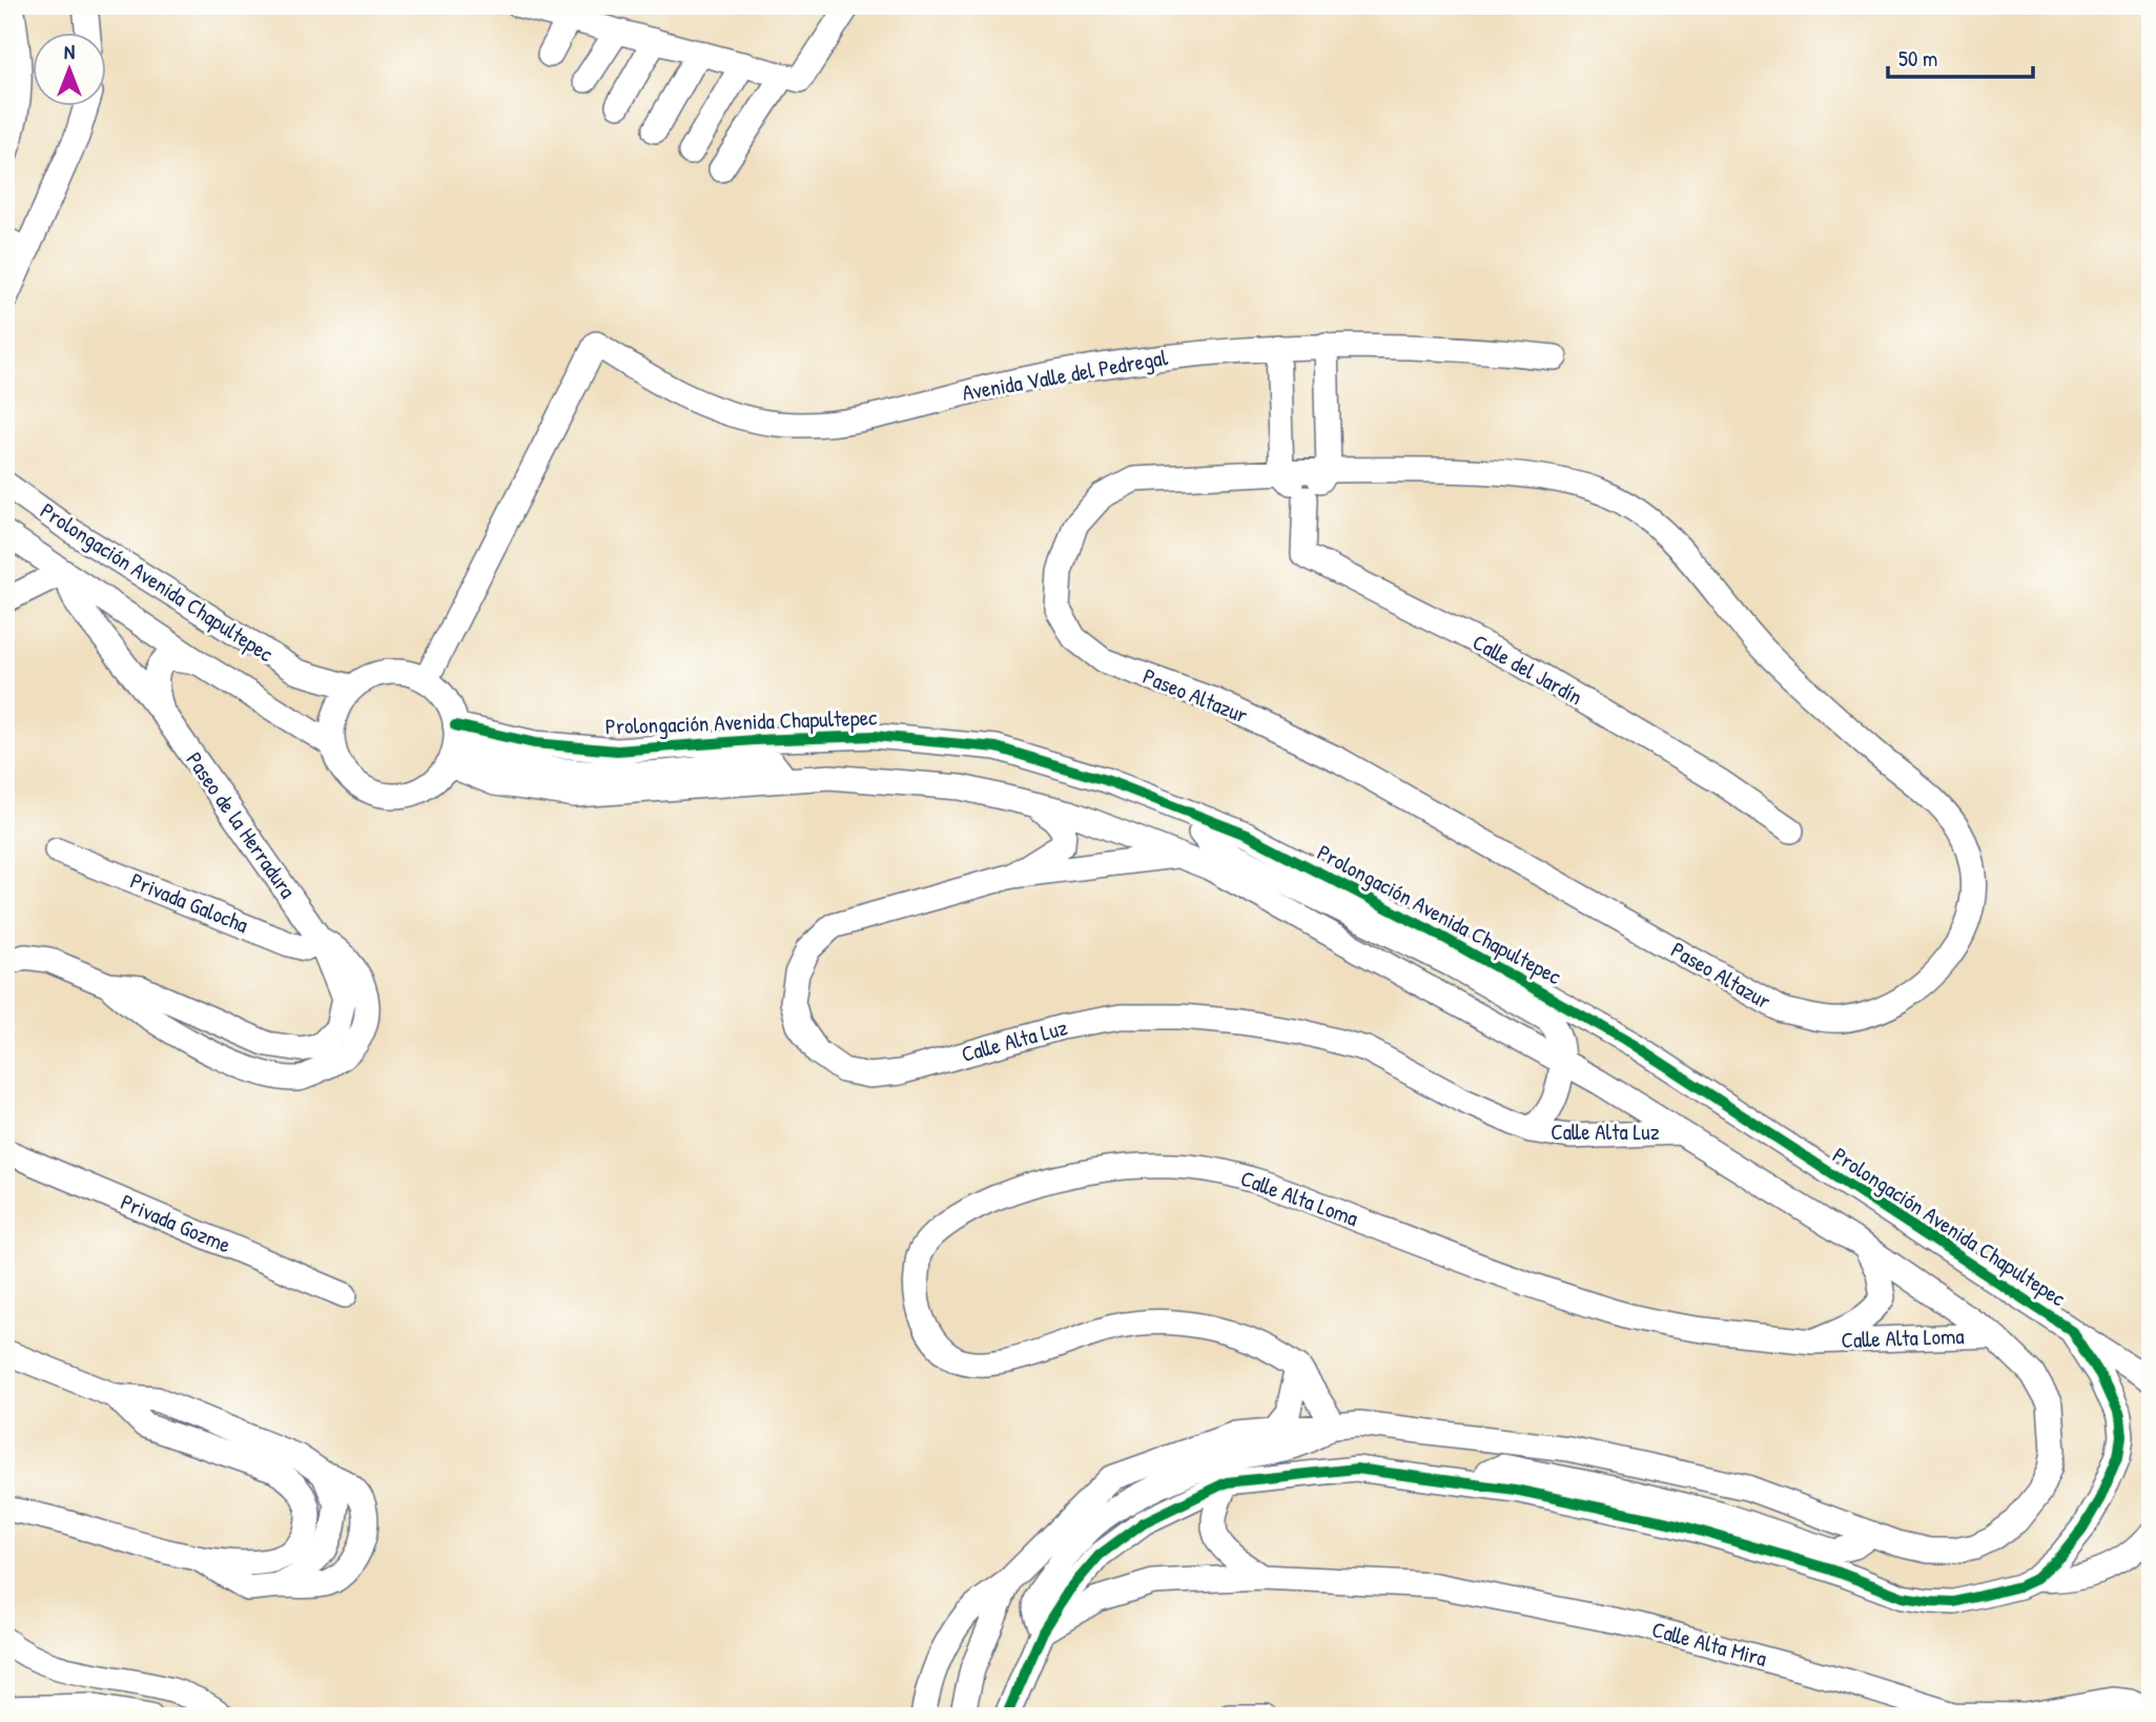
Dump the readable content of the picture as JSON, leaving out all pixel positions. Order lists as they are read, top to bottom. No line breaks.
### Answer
{"streets":{"street":["Avenida Valle del Pedregal","Prolongación Avenida Chapultepec","Calle del Jardín","Paseo Altazur","Paseo de la Herradura","Privada Galocha","Calle Alta Luz","Calle Alta Loma","Privada Gozme","Calle Alta Mira"]},"crossings":[["Avenida Valle del Pedregal","Prolongación Avenida Chapultepec"],["Prolongación Avenida Chapultepec","Paseo de la Herradura"],["Prolongación Avenida Chapultepec","Calle Alta Mira"],["Paseo de la Herradura","Privada Galocha"]],"scale_bar":"50 m","north":"top"}
